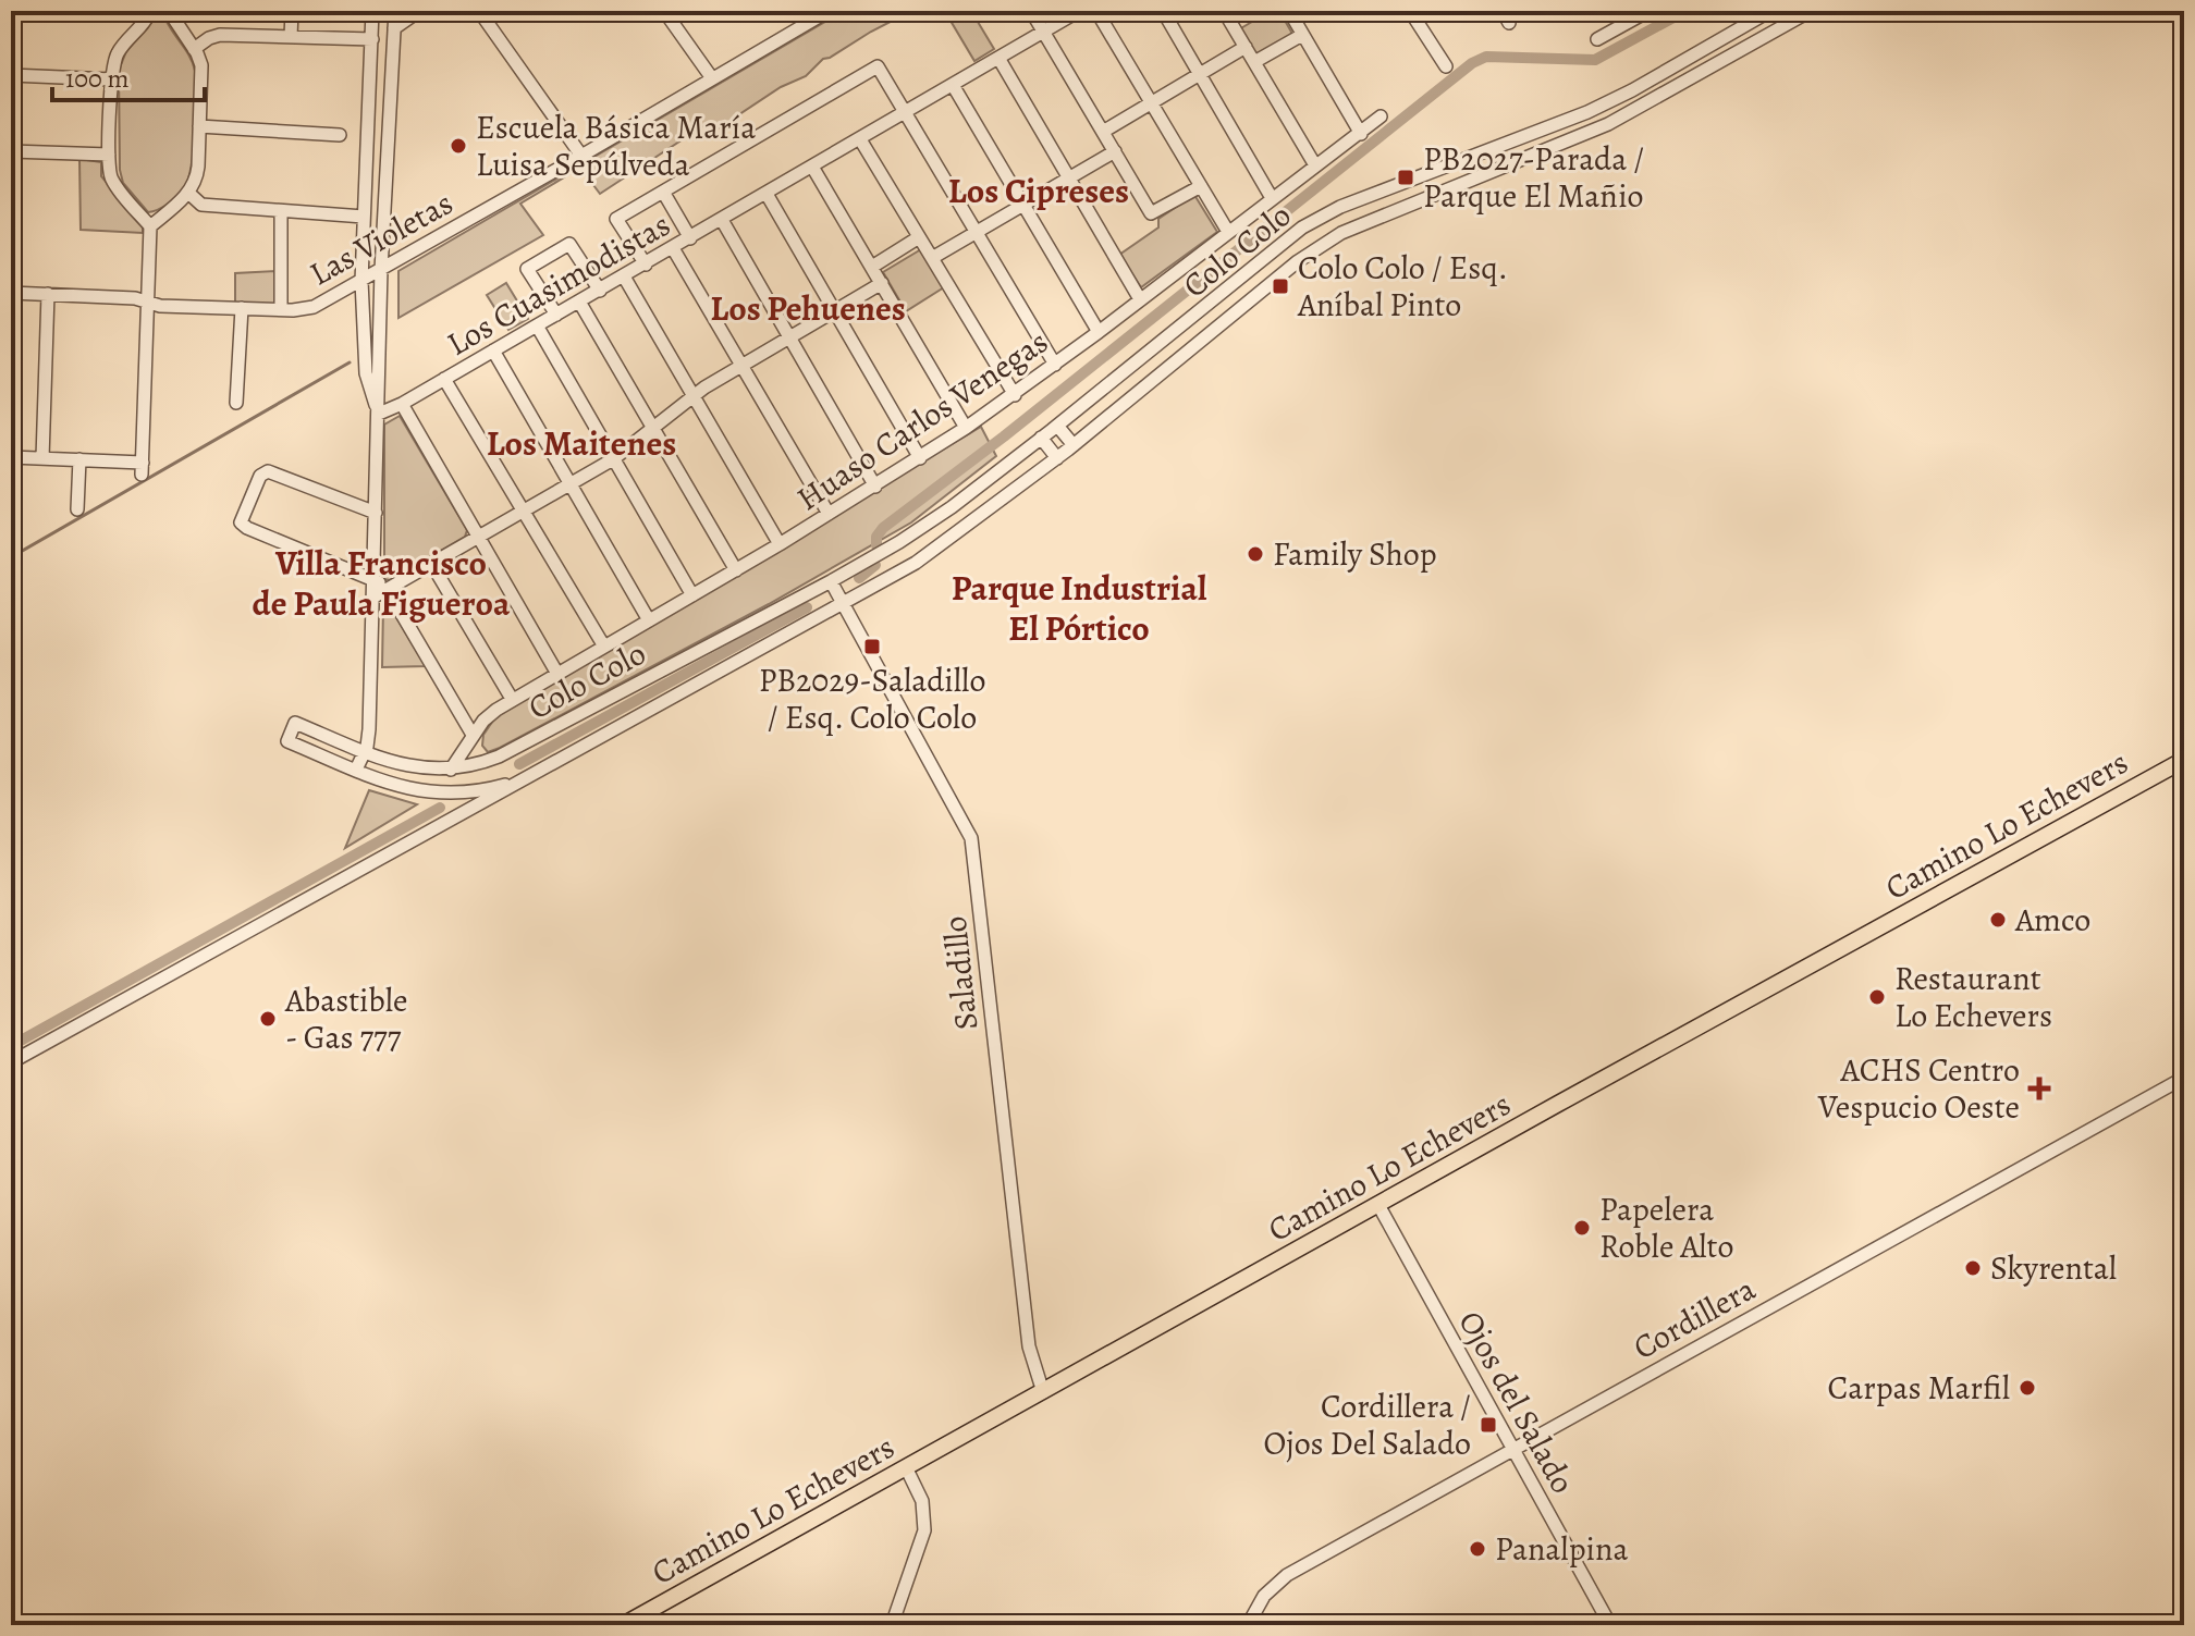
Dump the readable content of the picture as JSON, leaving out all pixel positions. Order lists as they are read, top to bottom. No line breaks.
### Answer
{"streets":{"main road":["Camino Lo Echevers"],"street":["Las Violetas","Colo Colo","Los Cuasimodistas","Huaso Carlos Venegas","Saladillo","Cordillera","Ojos del Salado"]},"crossings":[["Colo Colo","Huaso Carlos Venegas"],["Colo Colo","Saladillo"],["Camino Lo Echevers","Saladillo"],["Camino Lo Echevers","Ojos del Salado"],["Cordillera","Ojos del Salado"]],"districts":["Los Cipreses","Los Pehuenes","Los Maitenes","Villa Francisco de Paula Figueroa","Parque Industrial El Pórtico"],"places":{"other":["Escuela Básica María Luisa Sepúlveda","Family Shop","Amco","Restaurant Lo Echevers","Abastible - Gas 777","Papelera Roble Alto","Skyrental","Carpas Marfil","Panalpina"],"transit":["PB2027-Parada / Parque El Mañio","Colo Colo / Esq. Aníbal Pinto","PB2029-Saladillo / Esq. Colo Colo","Cordillera / Ojos Del Salado"],"health":["ACHS Centro Vespucio Oeste"]},"scale_bar":"100 m"}
